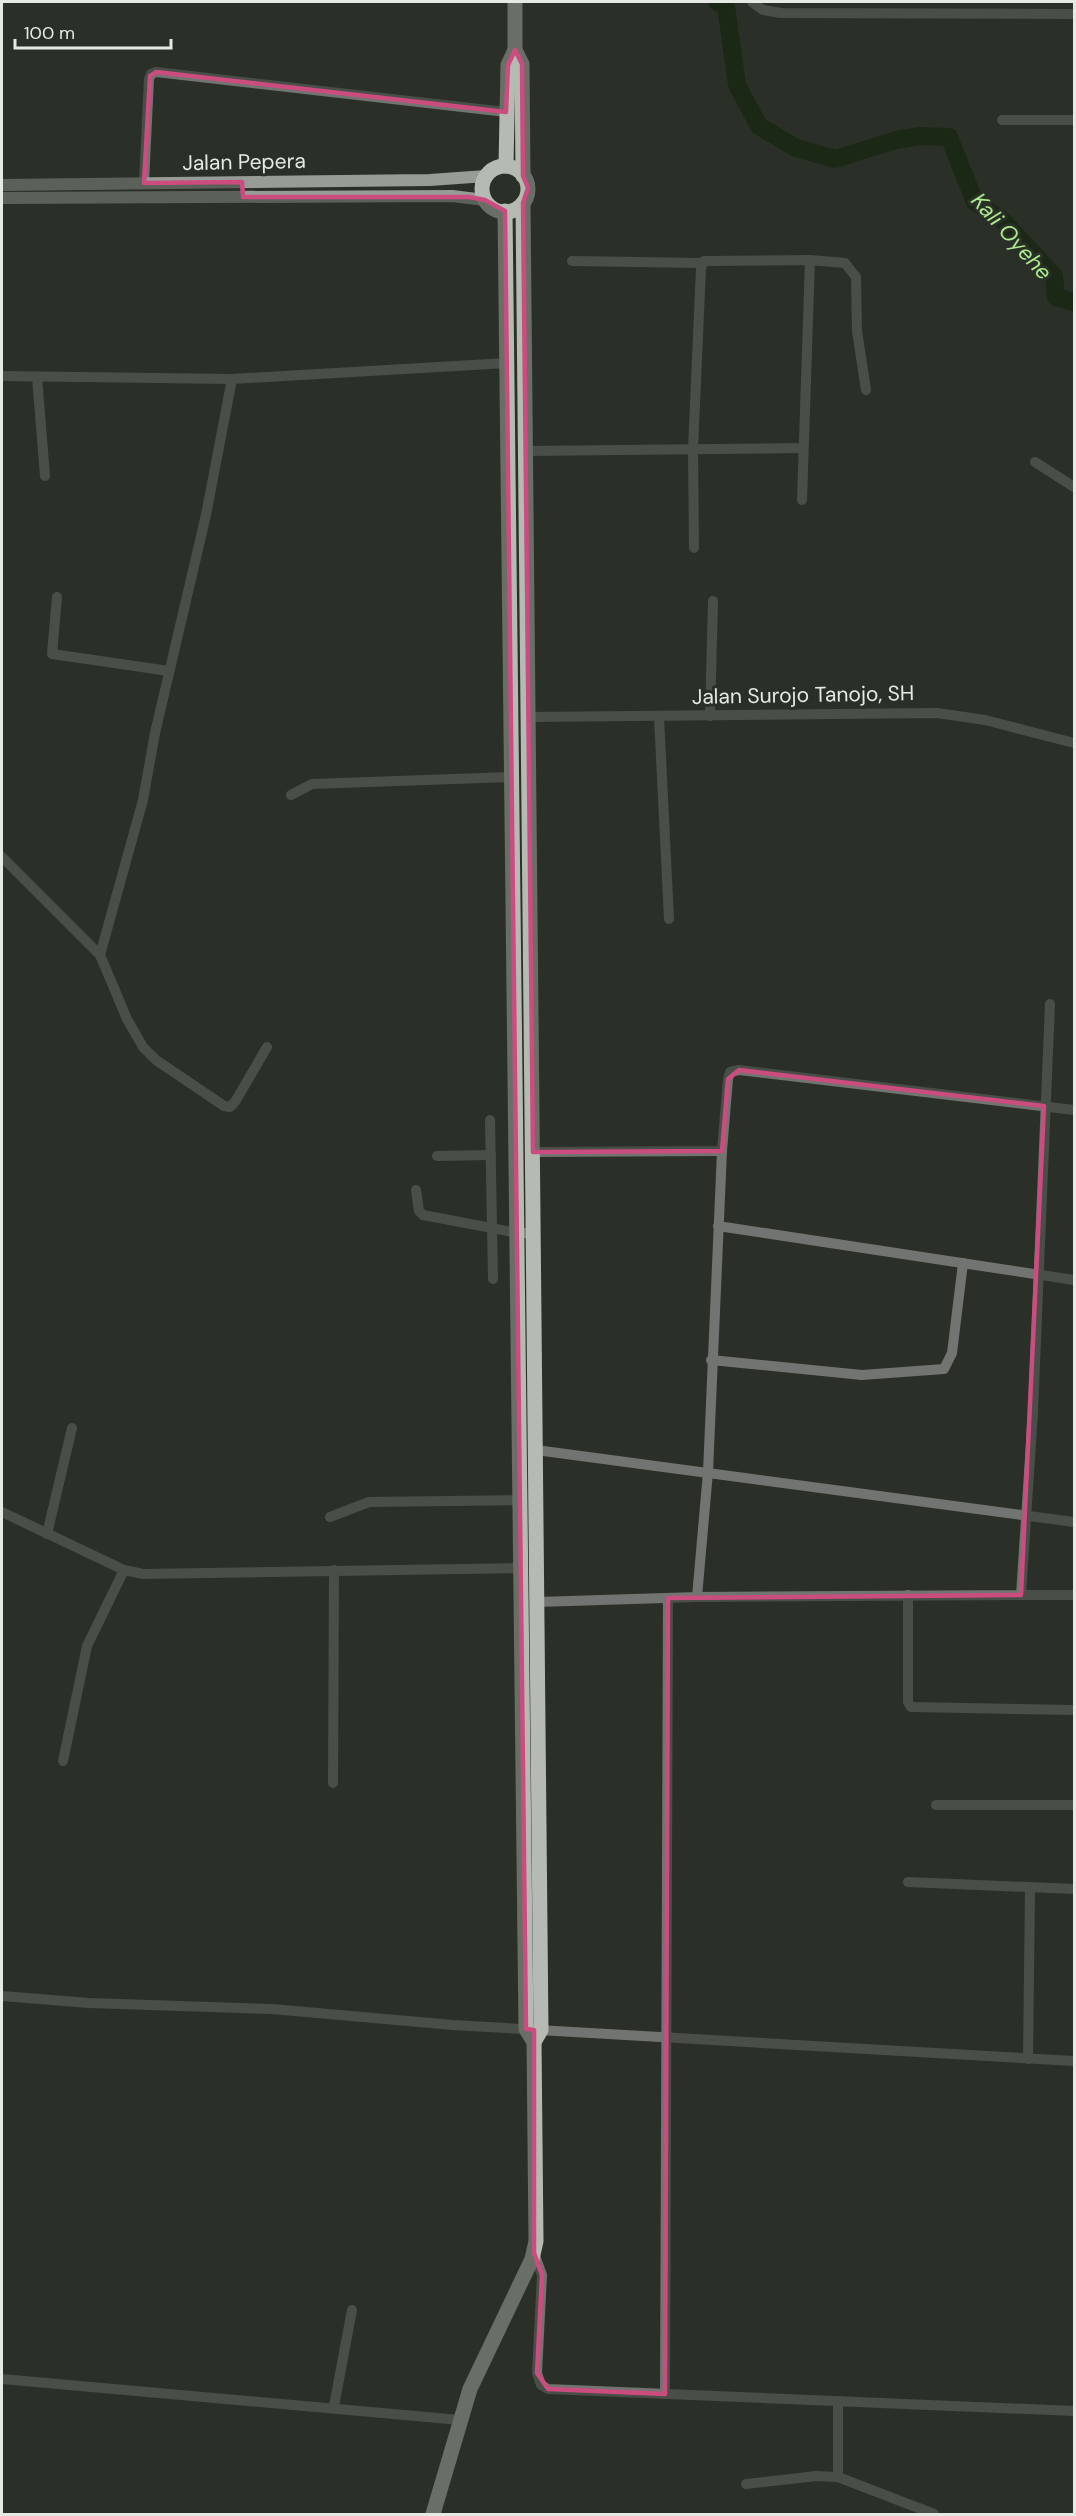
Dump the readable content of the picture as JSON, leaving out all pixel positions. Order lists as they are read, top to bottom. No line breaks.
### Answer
{"streets":{"main road":["Jalan Pepera"],"street":["Jalan Surojo Tanojo, SH"]},"water":["Kali Oyehe"],"scale_bar":"100 m"}
